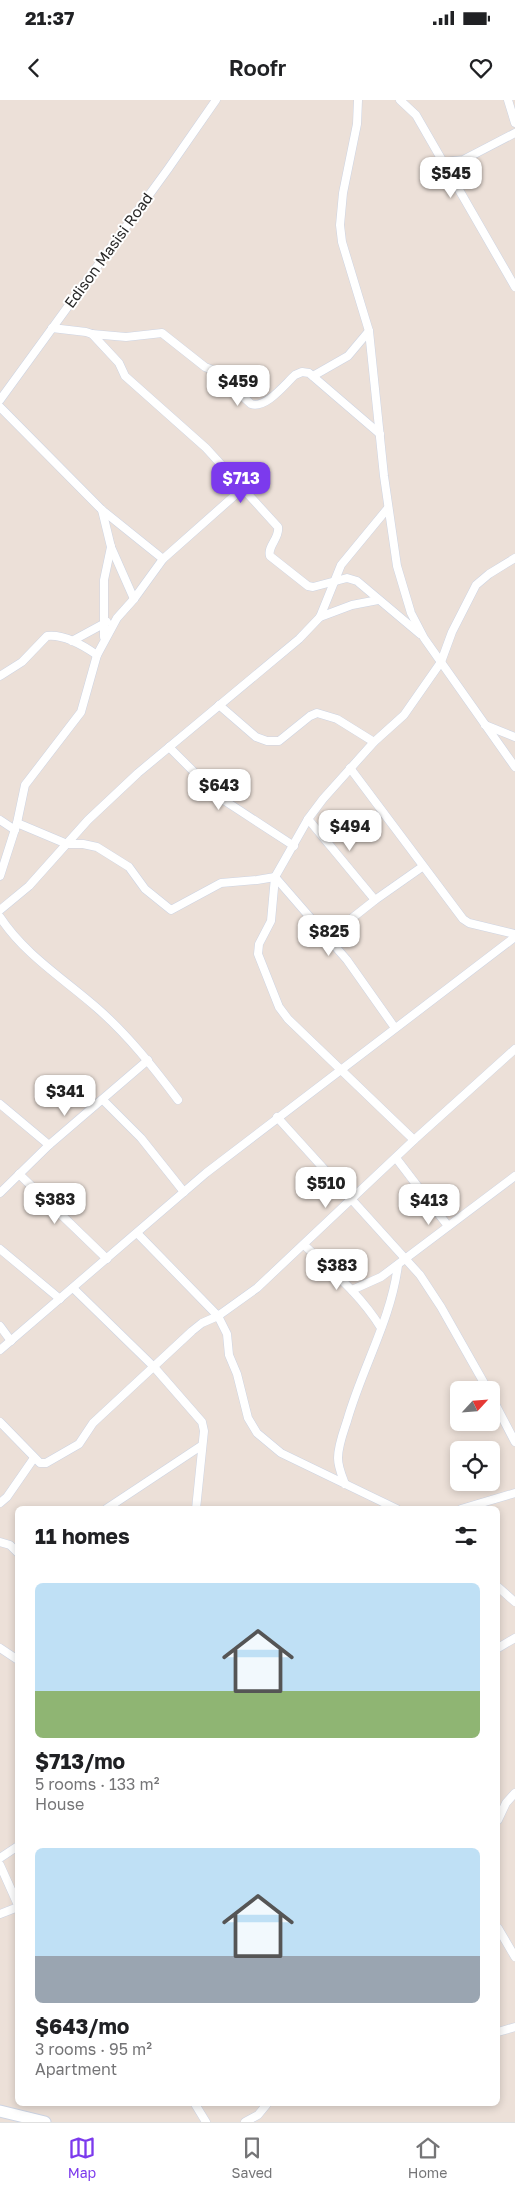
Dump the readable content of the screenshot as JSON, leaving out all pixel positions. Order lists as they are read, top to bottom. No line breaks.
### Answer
{"streets":{"street":["Edison Masisi Road"]},"north":"top right","page":{"status":"21:37","header":"Roofr","price":["$545","$459","$713","$643","$494","$825","$341","$510","$383","$413","$383"],"heading":"11 homes","list":[{"name":"$713/mo","note":"5 rooms · 133 m² · House"},{"name":"$643/mo","note":"3 rooms · 95 m² · Apartment"}],"tabs":["Map","Saved","Home"]}}
